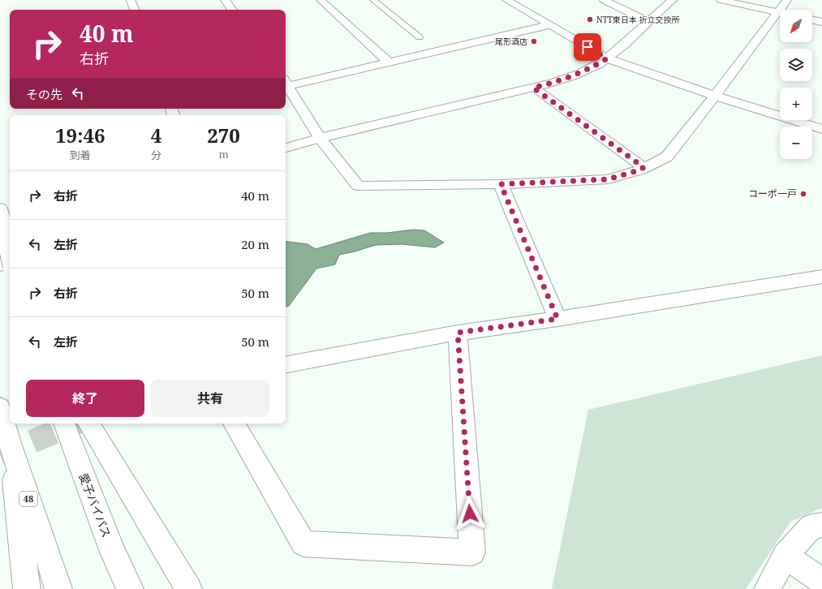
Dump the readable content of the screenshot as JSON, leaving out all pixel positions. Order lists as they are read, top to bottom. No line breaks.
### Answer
{"streets":{"main road":["48","愛子バイパス"]},"places":["NTT東日本 折立交換所","尾形酒店","コーポ一戸"],"north":"bottom left","page":{"map_buttons":["+","−"],"turn":["40 m","右折"],"then":"その先","eta":["19:46","到着","4","分","270","m"],"list":[{"name":"右折","value":"40 m"},{"name":"左折","value":"20 m"},{"name":"右折","value":"50 m"},{"name":"左折","value":"50 m"}],"buttons":["終了","共有"]}}
